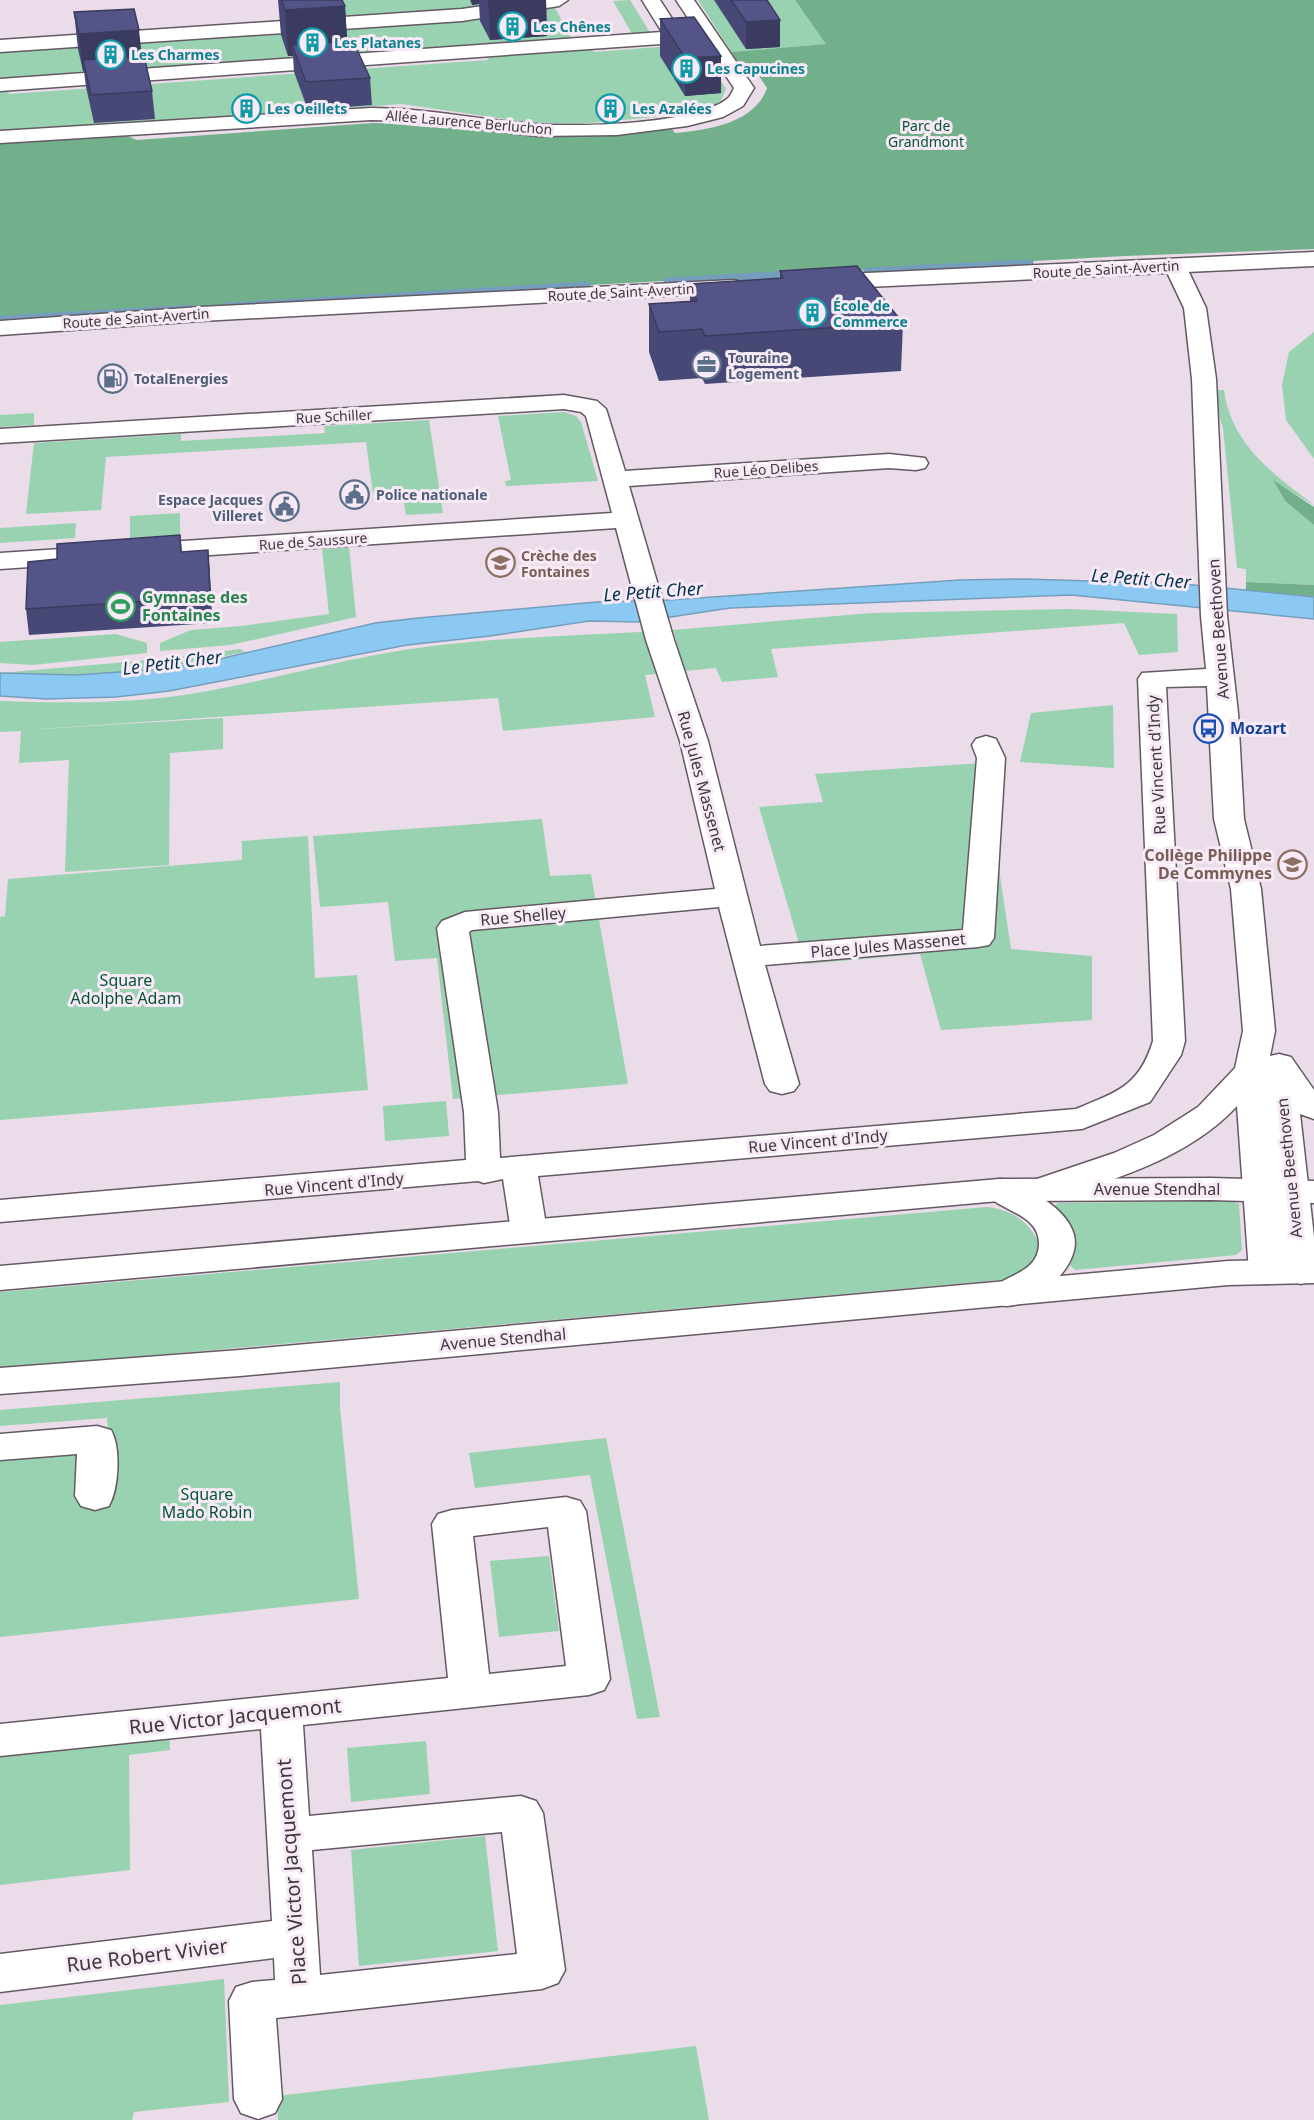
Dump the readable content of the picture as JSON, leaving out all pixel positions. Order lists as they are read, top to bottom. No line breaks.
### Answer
{"streets":{"street":["Allée Laurence Berluchon","Route de Saint-Avertin","Rue Schiller","Rue Léo Delibes","Rue de Saussure","Avenue Beethoven","Rue Vincent d'Indy","Rue Jules Massenet","Rue Shelley","Place Jules Massenet","Avenue Stendhal","Rue Victor Jacquemont","Place Victor Jacquemont","Rue Robert Vivier"]},"crossings":[["Route de Saint-Avertin","Avenue Beethoven"],["Rue Schiller","Rue Léo Delibes"],["Rue Schiller","Rue Jules Massenet"],["Rue Léo Delibes","Rue Jules Massenet"],["Rue de Saussure","Rue Jules Massenet"],["Avenue Beethoven","Rue Vincent d'Indy"],["Avenue Beethoven","Avenue Stendhal"],["Rue Vincent d'Indy","Rue Shelley"],["Rue Jules Massenet","Rue Shelley"],["Rue Jules Massenet","Place Jules Massenet"],["Rue Victor Jacquemont","Place Victor Jacquemont"],["Place Victor Jacquemont","Rue Robert Vivier"]],"water":["Le Petit Cher"],"parks":["Parc de Grandmont","Square Adolphe Adam","Square Mado Robin"],"places":{"building":["Les Chênes","Les Platanes","Les Charmes","Les Capucines","Les Oeillets","Les Azalées","École de Commerce"],"office":["Touraine Logement"],"fuel station":["TotalEnergies"],"public building":["Police nationale","Espace Jacques Villeret"],"school or university":["Crèche des Fontaines","Collège Philippe De Commynes"],"sports":["Gymnase des Fontaines"],"bus stop":["Mozart"]}}
